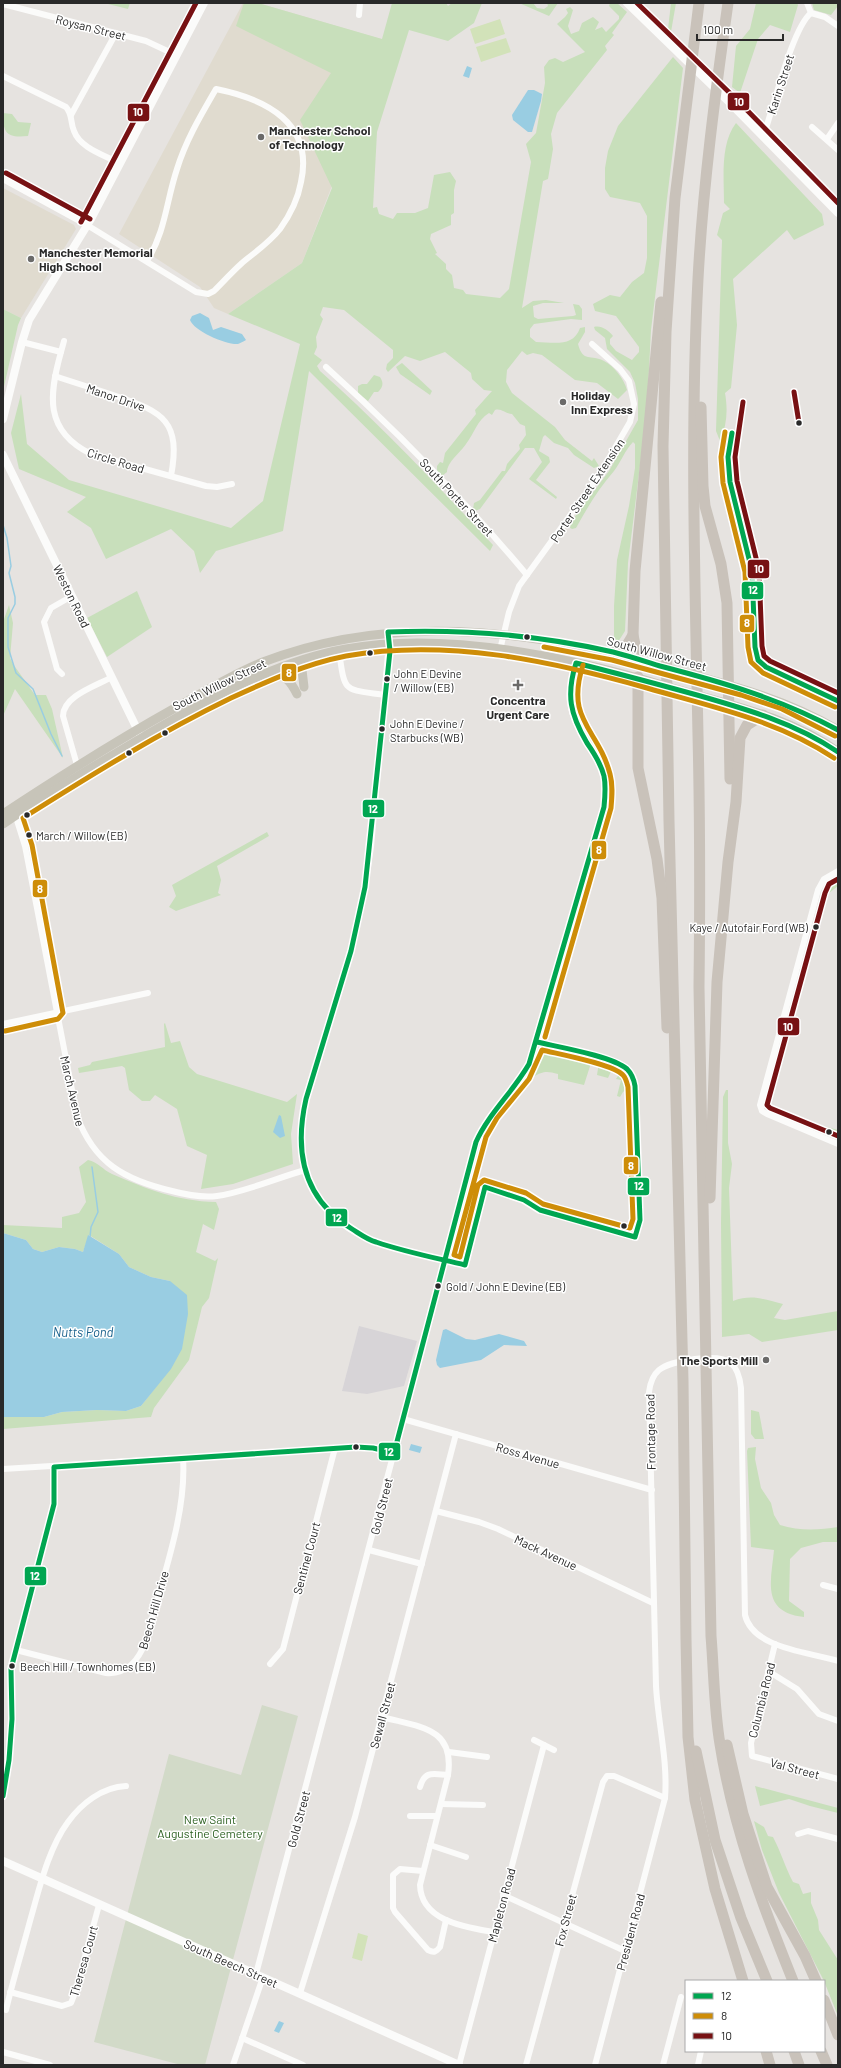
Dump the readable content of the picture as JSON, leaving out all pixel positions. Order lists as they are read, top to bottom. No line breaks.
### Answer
{"streets":{"main road":["South Willow Street"],"street":["Roysan Street","Karin Street","Manor Drive","Circle Road","Porter Street Extension","South Porter Street","Weston Road","March Avenue","Frontage Road","Ross Avenue","Gold Street","Mack Avenue","Sentinel Court","Beech Hill Drive","Columbia Road","Sewall Street","Val Street","Mapleton Road","Fox Street","President Road","Theresa Court","South Beech Street"]},"crossings":[["Manor Drive","Circle Road"],["Porter Street Extension","South Porter Street"],["Weston Road","South Willow Street"],["South Willow Street","March Avenue"],["South Willow Street","Gold Street"],["Frontage Road","Ross Avenue"],["Frontage Road","Mack Avenue"],["Frontage Road","Columbia Road"],["Frontage Road","Fox Street"],["Frontage Road","President Road"],["Ross Avenue","Gold Street"],["Ross Avenue","Sewall Street"],["Gold Street","South Beech Street"],["Mack Avenue","Sewall Street"],["Columbia Road","Val Street"],["Sewall Street","South Beech Street"],["Mapleton Road","South Beech Street"],["Fox Street","President Road"],["Theresa Court","South Beech Street"]],"water":["Nutts Pond"],"parks":["New Saint Augustine Cemetery"],"places":{"other":["Manchester School of Technology","Manchester Memorial High School","Holiday Inn Express","John E Devine / Willow (EB)","John E Devine / Starbucks (WB)","March / Willow (EB)","Kaye / Autofair Ford (WB)","Gold / John E Devine (EB)","The Sports Mill","Beech Hill / Townhomes (EB)"],"health":["Concentra Urgent Care"]},"lines":["transit line 10","transit line 8","transit line 12"],"legend":["12","8","10"],"scale_bar":"100 m"}
